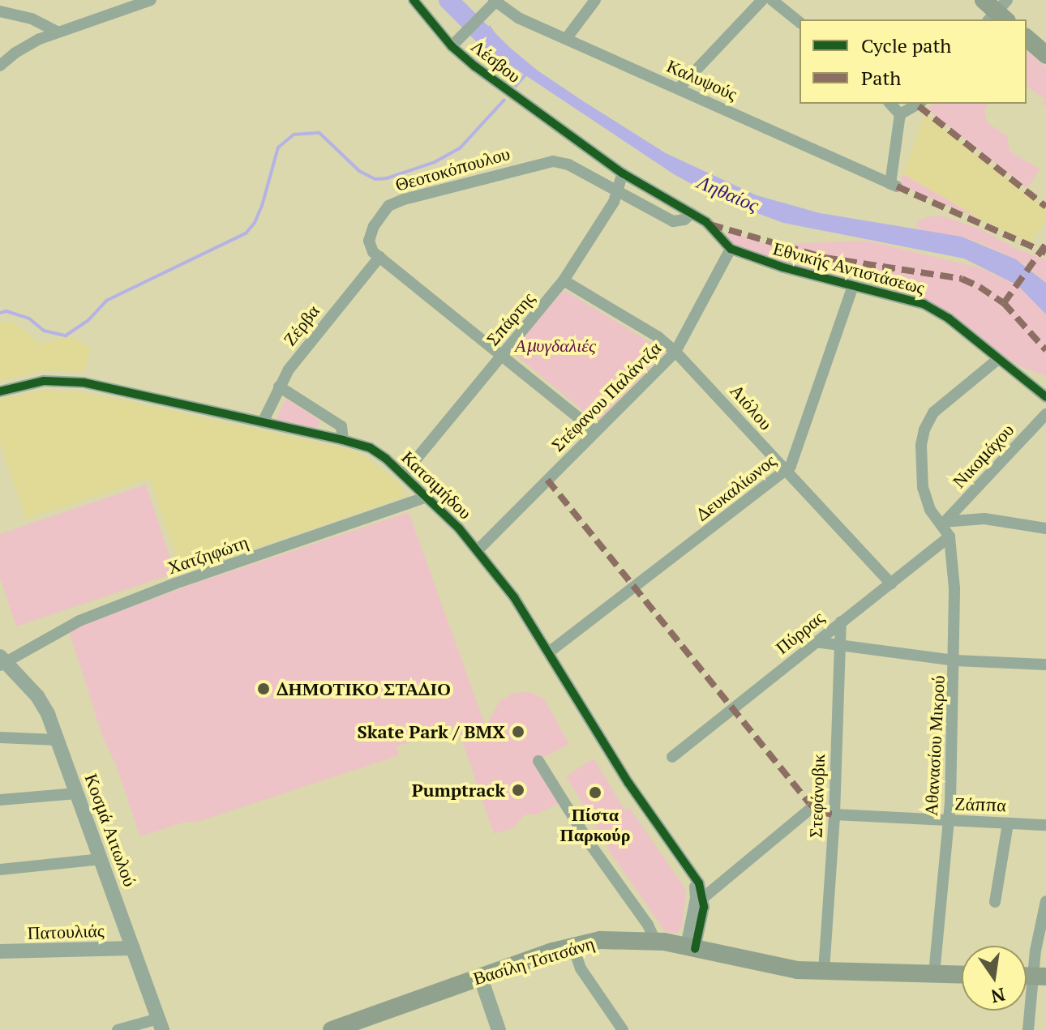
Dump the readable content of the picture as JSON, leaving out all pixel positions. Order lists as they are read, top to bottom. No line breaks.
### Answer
{"streets":{"main road":["Βασίλη Τσιτσάνη"],"street":["Λέσβου","Καλυψούς","Θεοτοκόπουλου","Εθνικής Αντιστάσεως","Σπάρτης","Ζέρβα","Στέφανου Παλάντζα","Αιόλου","Νικομάχου","Κατσιμήδου","Δευκαλίωνος","Χατζηφώτη","Πύρρας","Αθανασίου Μικρού","Στεφάνοβικ","Ζάππα","Κοσμά Αιτωλού","Πατουλιάς"]},"crossings":[["Λέσβου","Θεοτοκόπουλου"],["Λέσβου","Εθνικής Αντιστάσεως"],["Λέσβου","Σπάρτης"],["Λέσβου","Στέφανου Παλάντζα"],["Θεοτοκόπουλου","Σπάρτης"],["Θεοτοκόπουλου","Ζέρβα"],["Εθνικής Αντιστάσεως","Στέφανου Παλάντζα"],["Εθνικής Αντιστάσεως","Δευκαλίωνος"],["Εθνικής Αντιστάσεως","Αθανασίου Μικρού"],["Σπάρτης","Αιόλου"],["Σπάρτης","Κατσιμήδου"],["Ζέρβα","Κατσιμήδου"],["Στέφανου Παλάντζα","Αιόλου"],["Στέφανου Παλάντζα","Κατσιμήδου"],["Αιόλου","Δευκαλίωνος"],["Αιόλου","Πύρρας"],["Νικομάχου","Αθανασίου Μικρού"],["Κατσιμήδου","Δευκαλίωνος"],["Κατσιμήδου","Χατζηφώτη"],["Χατζηφώτη","Κοσμά Αιτωλού"],["Πύρρας","Αθανασίου Μικρού"],["Πύρρας","Στεφάνοβικ"],["Αθανασίου Μικρού","Ζάππα"],["Αθανασίου Μικρού","Βασίλη Τσιτσάνη"],["Στεφάνοβικ","Ζάππα"],["Στεφάνοβικ","Βασίλη Τσιτσάνη"],["Κοσμά Αιτωλού","Πατουλιάς"]],"water":["Ληθαίος"],"parks":["Αμυγδαλιές"],"places":["ΔΗΜΟΤΙΚΟ ΣΤΑΔΙΟ","Skate Park / BMX","Pumptrack","Πίστα Παρκούρ"],"legend":["Cycle path","Path"],"north":"bottom"}
